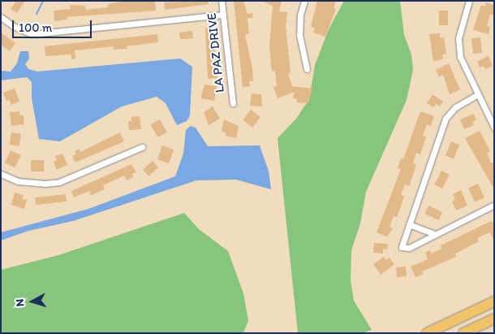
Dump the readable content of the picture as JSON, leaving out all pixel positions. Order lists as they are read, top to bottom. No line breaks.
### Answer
{"streets":{"street":["LA PAZ DRIVE"]},"scale_bar":"100 m","north":"left"}
